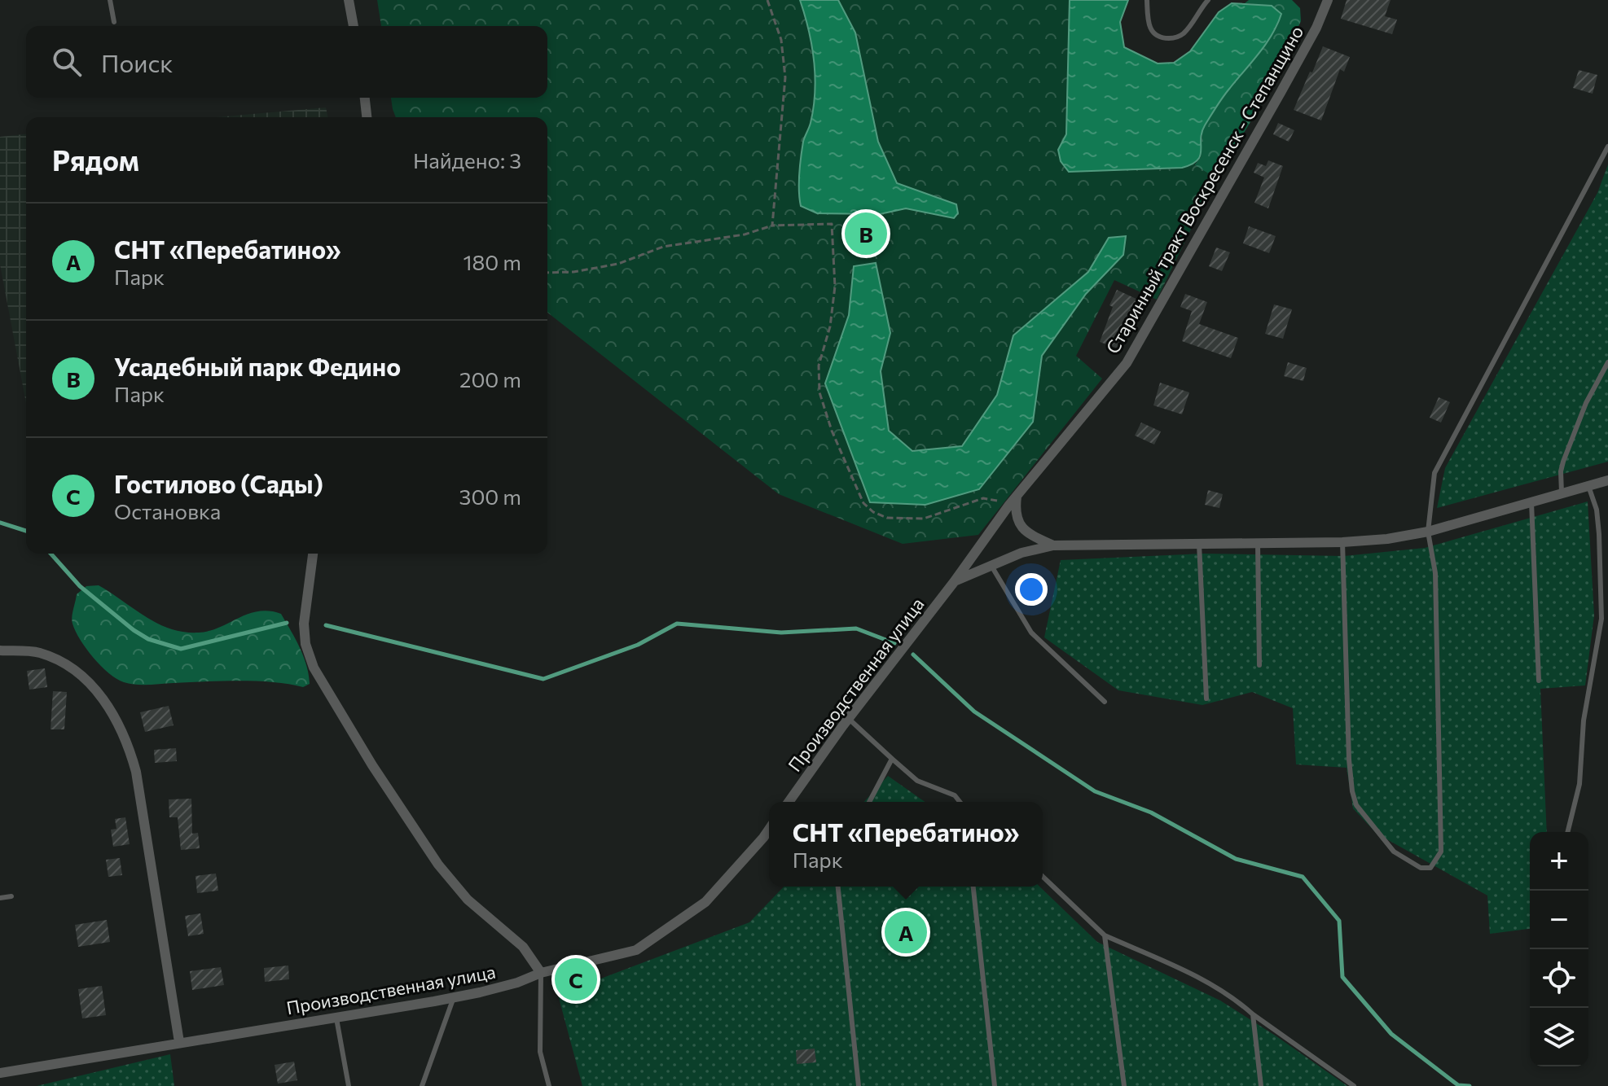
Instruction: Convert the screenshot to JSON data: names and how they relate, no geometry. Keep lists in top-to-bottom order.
{
  "streets": {
    "street": ["Старинный тракт Воскресенск - Степанщино", "Производственная улица"]
  },
  "crossings": [
    ["Старинный тракт Воскресенск - Степанщино", "Производственная улица"]
  ],
  "page": {
    "search": "Поиск",
    "heading": ["Рядом", "Найдено: 3"],
    "list": [
      {
        "mark": "A",
        "name": "СНТ «Перебатино»",
        "note": "Парк",
        "value": "180 m"
      },
      {
        "mark": "B",
        "name": "Усадебный парк Федино",
        "note": "Парк",
        "value": "200 m"
      },
      {
        "mark": "C",
        "name": "Гостилово (Сады)",
        "note": "Остановка",
        "value": "300 m"
      }
    ],
    "pins": ["B", "A", "C"],
    "popup": ["СНТ «Перебатино»", "Парк"],
    "map_buttons": ["+", "−"]
  }
}
